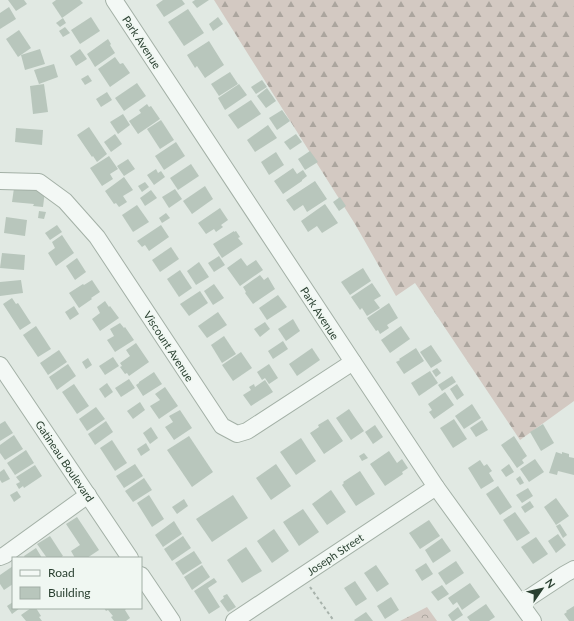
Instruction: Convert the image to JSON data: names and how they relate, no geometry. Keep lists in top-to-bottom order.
{
  "streets": {
    "street": [
      "Park Avenue",
      "Viscount Avenue",
      "Gatineau Boulevard",
      "Joseph Street"
    ]
  },
  "crossings": [
    ["Park Avenue", "Viscount Avenue"],
    ["Park Avenue", "Joseph Street"]
  ],
  "legend": ["Road", "Building"],
  "north": "top right"
}
